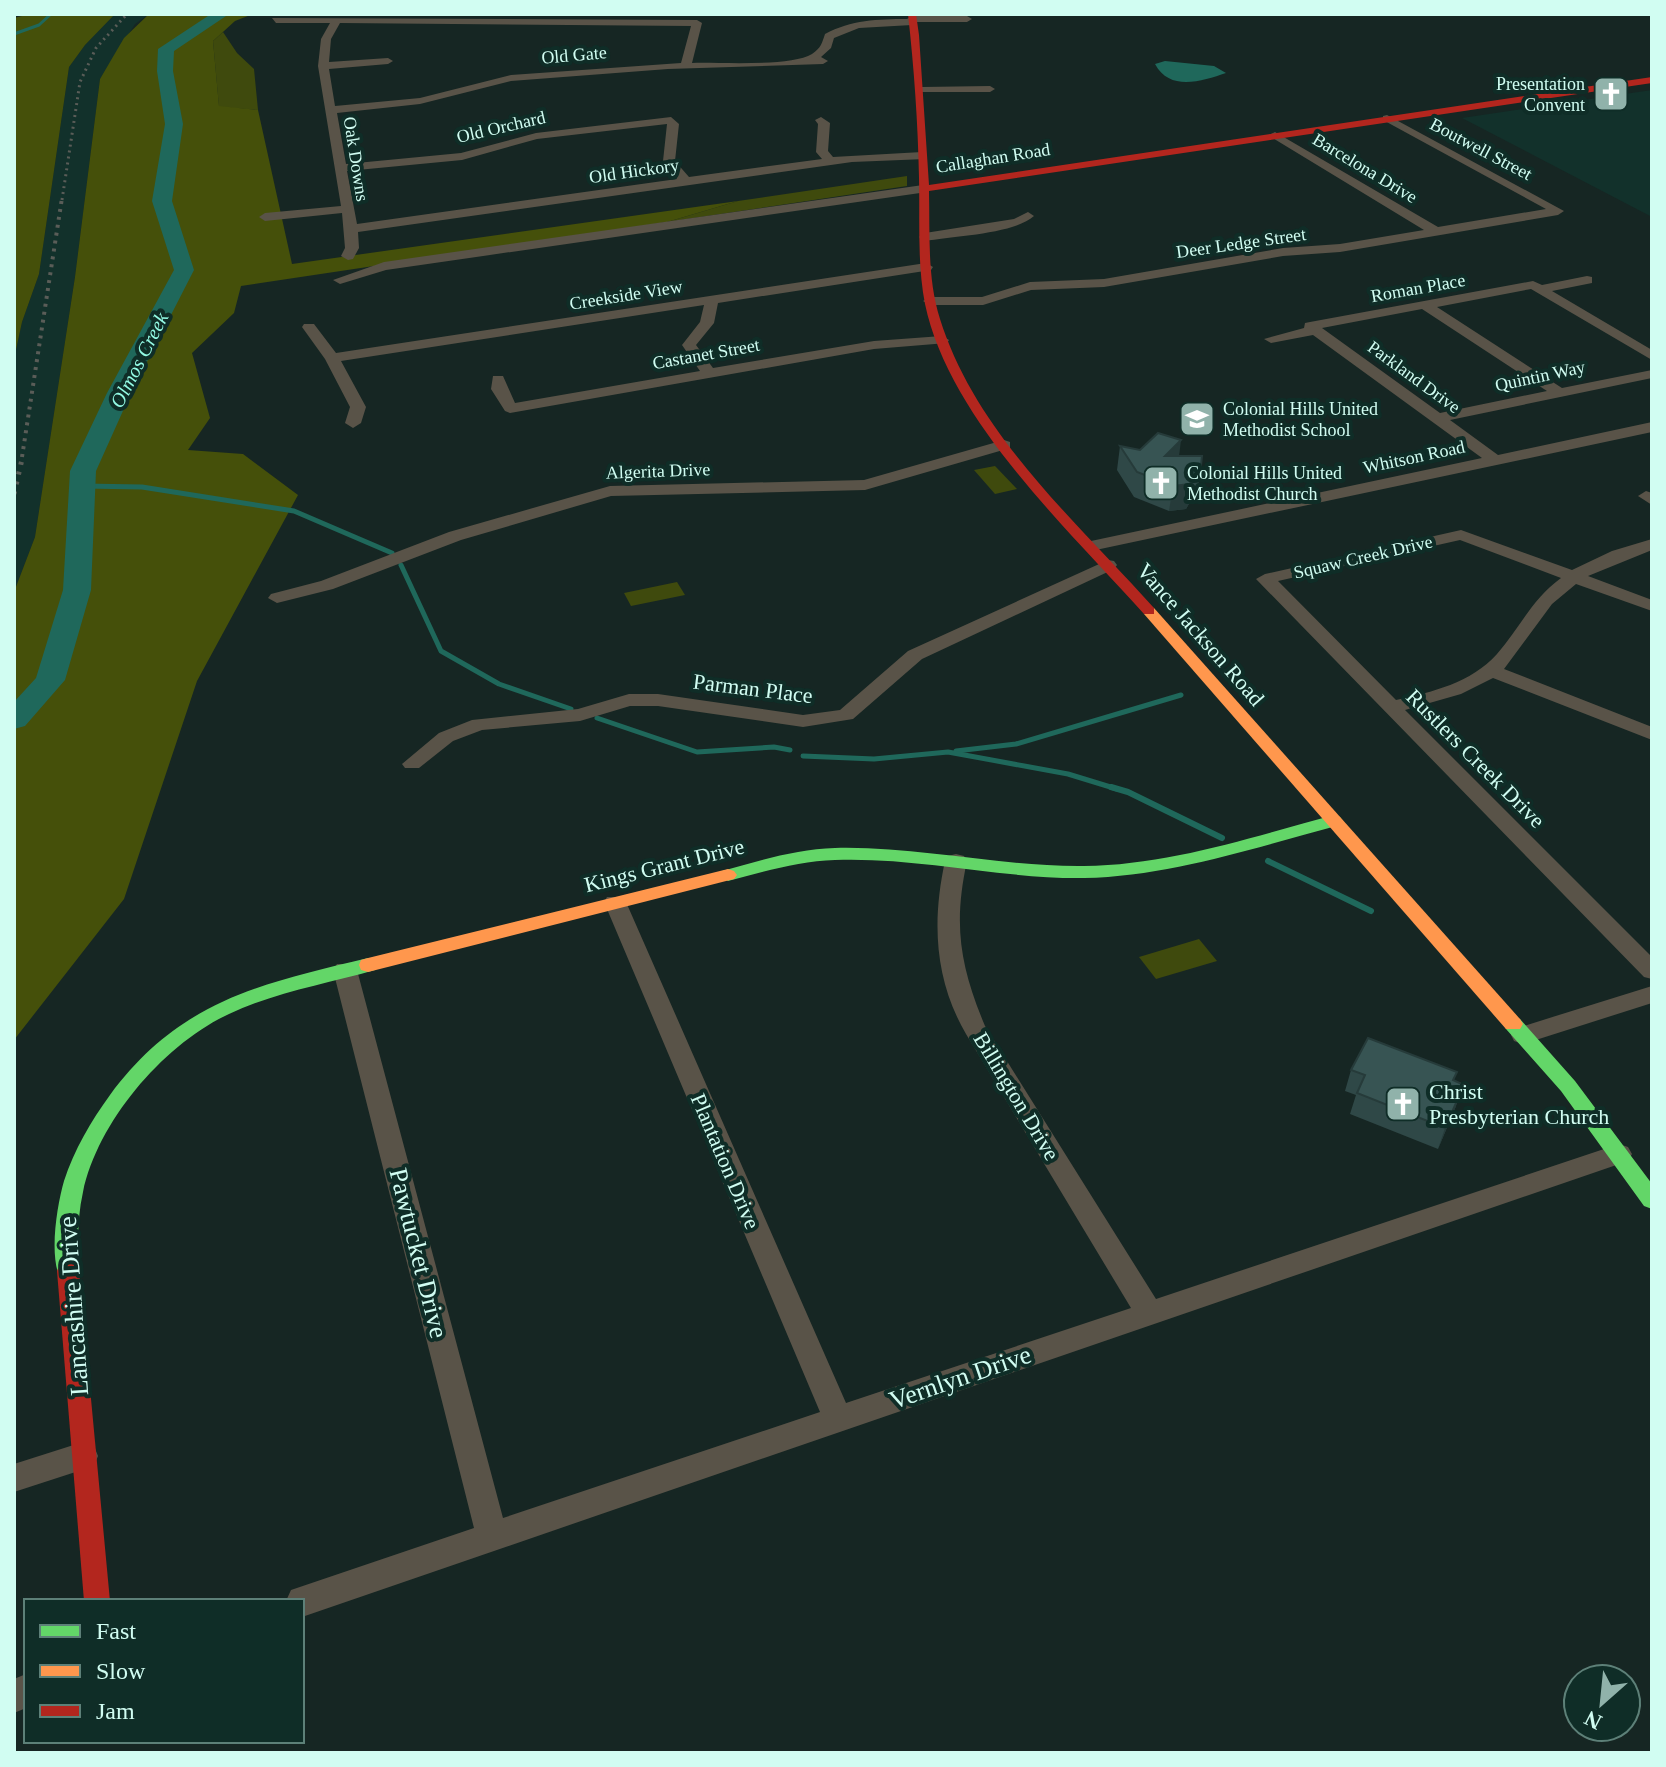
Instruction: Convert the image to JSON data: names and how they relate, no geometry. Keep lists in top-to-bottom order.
{
  "streets": {
    "main road": [
      "Callaghan Road",
      "Vance Jackson Road",
      "Kings Grant Drive",
      "Lancashire Drive"
    ],
    "street": [
      "Old Gate",
      "Old Orchard",
      "Boutwell Street",
      "Oak Downs",
      "Barcelona Drive",
      "Old Hickory",
      "Deer Ledge Street",
      "Roman Place",
      "Creekside View",
      "Castanet Street",
      "Quintin Way",
      "Parkland Drive",
      "Whitson Road",
      "Algerita Drive",
      "Squaw Creek Drive",
      "Parman Place",
      "Rustlers Creek Drive",
      "Billington Drive",
      "Plantation Drive",
      "Pawtucket Drive",
      "Vernlyn Drive"
    ]
  },
  "crossings": [
    ["Old Gate", "Oak Downs"],
    ["Old Gate", "Vance Jackson Road"],
    ["Old Orchard", "Oak Downs"],
    ["Old Orchard", "Old Hickory"],
    ["Boutwell Street", "Callaghan Road"],
    ["Boutwell Street", "Deer Ledge Street"],
    ["Callaghan Road", "Barcelona Drive"],
    ["Callaghan Road", "Vance Jackson Road"],
    ["Oak Downs", "Old Hickory"],
    ["Barcelona Drive", "Deer Ledge Street"],
    ["Old Hickory", "Vance Jackson Road"],
    ["Deer Ledge Street", "Vance Jackson Road"],
    ["Roman Place", "Parkland Drive"],
    ["Creekside View", "Vance Jackson Road"],
    ["Castanet Street", "Vance Jackson Road"],
    ["Quintin Way", "Parkland Drive"],
    ["Parkland Drive", "Whitson Road"],
    ["Whitson Road", "Vance Jackson Road"],
    ["Algerita Drive", "Vance Jackson Road"],
    ["Squaw Creek Drive", "Rustlers Creek Drive"],
    ["Vance Jackson Road", "Parman Place"],
    ["Vance Jackson Road", "Kings Grant Drive"],
    ["Vance Jackson Road", "Vernlyn Drive"],
    ["Kings Grant Drive", "Billington Drive"],
    ["Kings Grant Drive", "Plantation Drive"],
    ["Kings Grant Drive", "Pawtucket Drive"],
    ["Kings Grant Drive", "Lancashire Drive"],
    ["Billington Drive", "Vernlyn Drive"],
    ["Plantation Drive", "Vernlyn Drive"],
    ["Pawtucket Drive", "Vernlyn Drive"]
  ],
  "water": ["Olmos Creek"],
  "places": {
    "church": ["Presentation Convent", "Colonial Hills United Methodist Church", "Christ Presbyterian Church"],
    "school or university": ["Colonial Hills United Methodist School"]
  },
  "legend": ["Fast", "Slow", "Jam"],
  "north": "bottom left"
}
